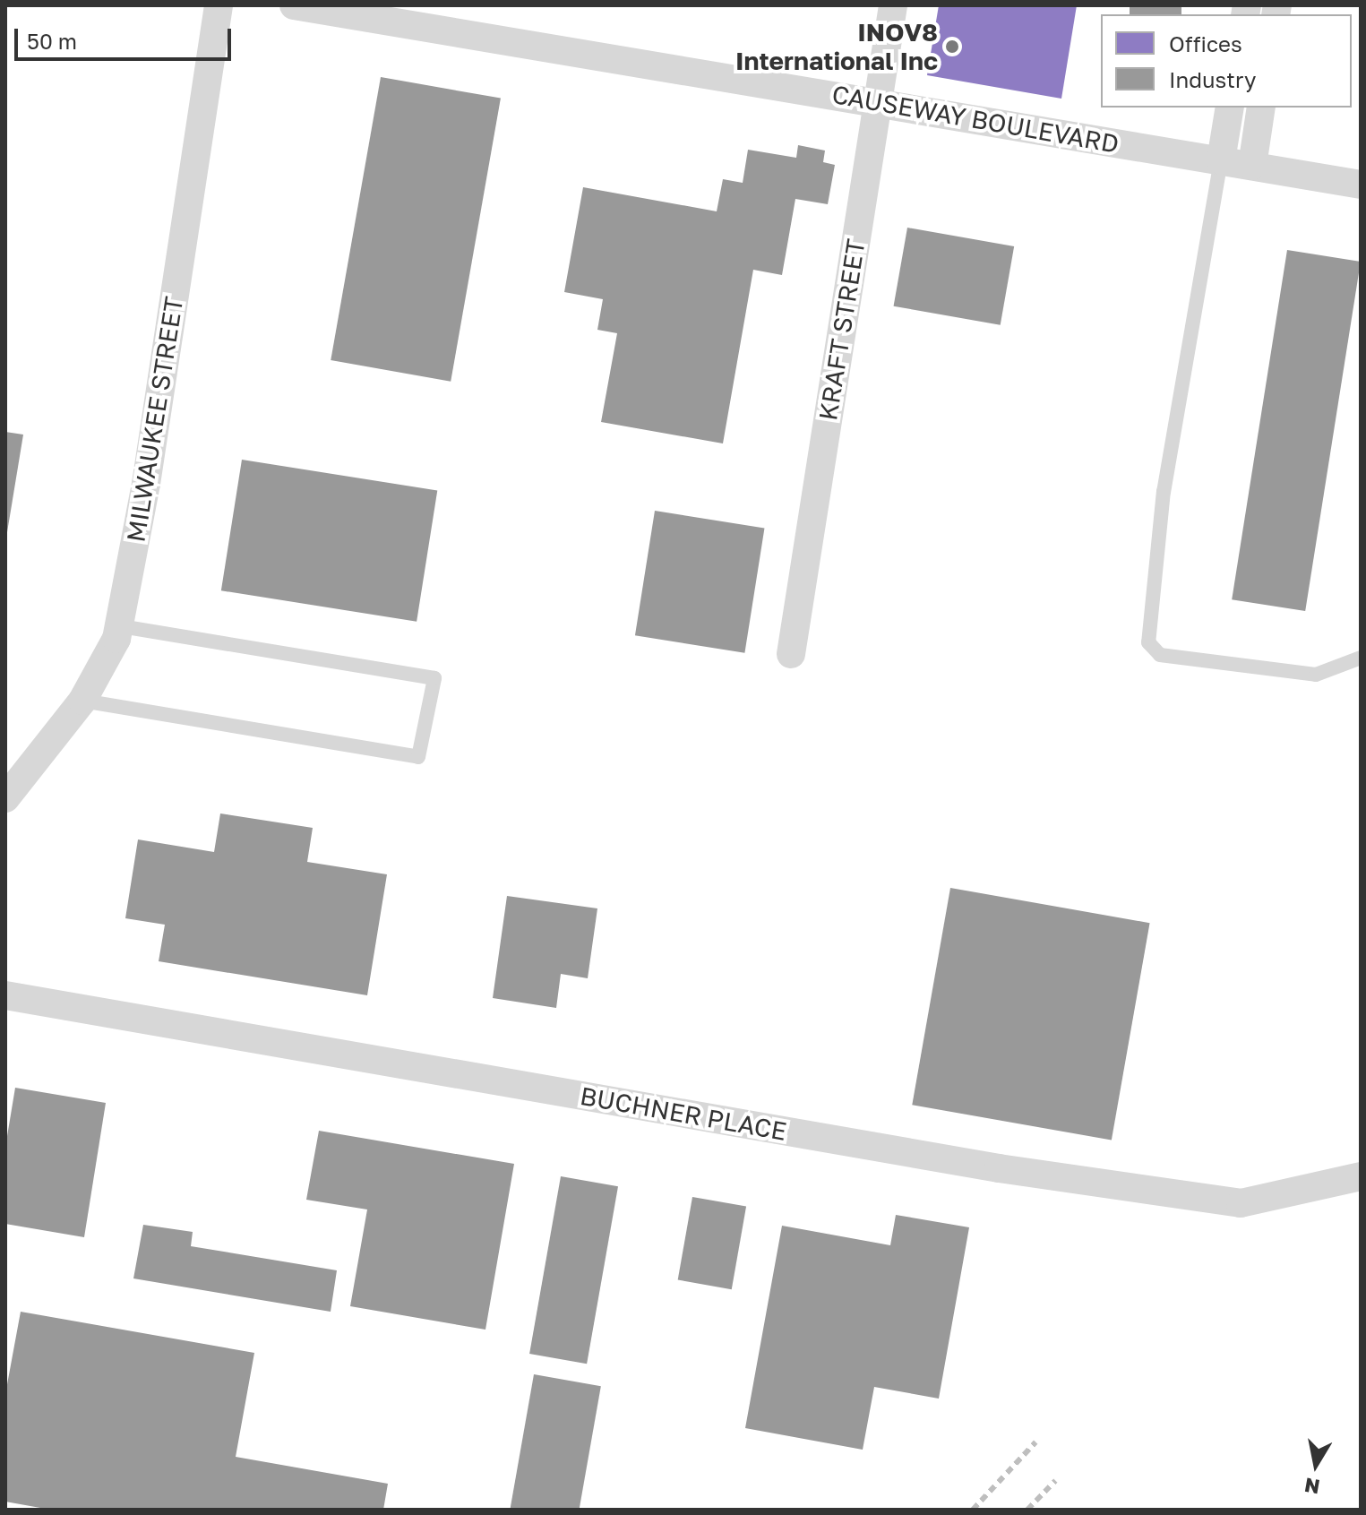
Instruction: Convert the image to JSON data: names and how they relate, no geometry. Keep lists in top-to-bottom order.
{
  "streets": {
    "street": [
      "CAUSEWAY BOULEVARD",
      "KRAFT STREET",
      "MILWAUKEE STREET",
      "BUCHNER PLACE"
    ]
  },
  "crossings": [
    ["CAUSEWAY BOULEVARD", "KRAFT STREET"]
  ],
  "places": ["INOV8 International Inc"],
  "legend": ["Offices", "Industry"],
  "scale_bar": "50 m",
  "north": "bottom"
}
